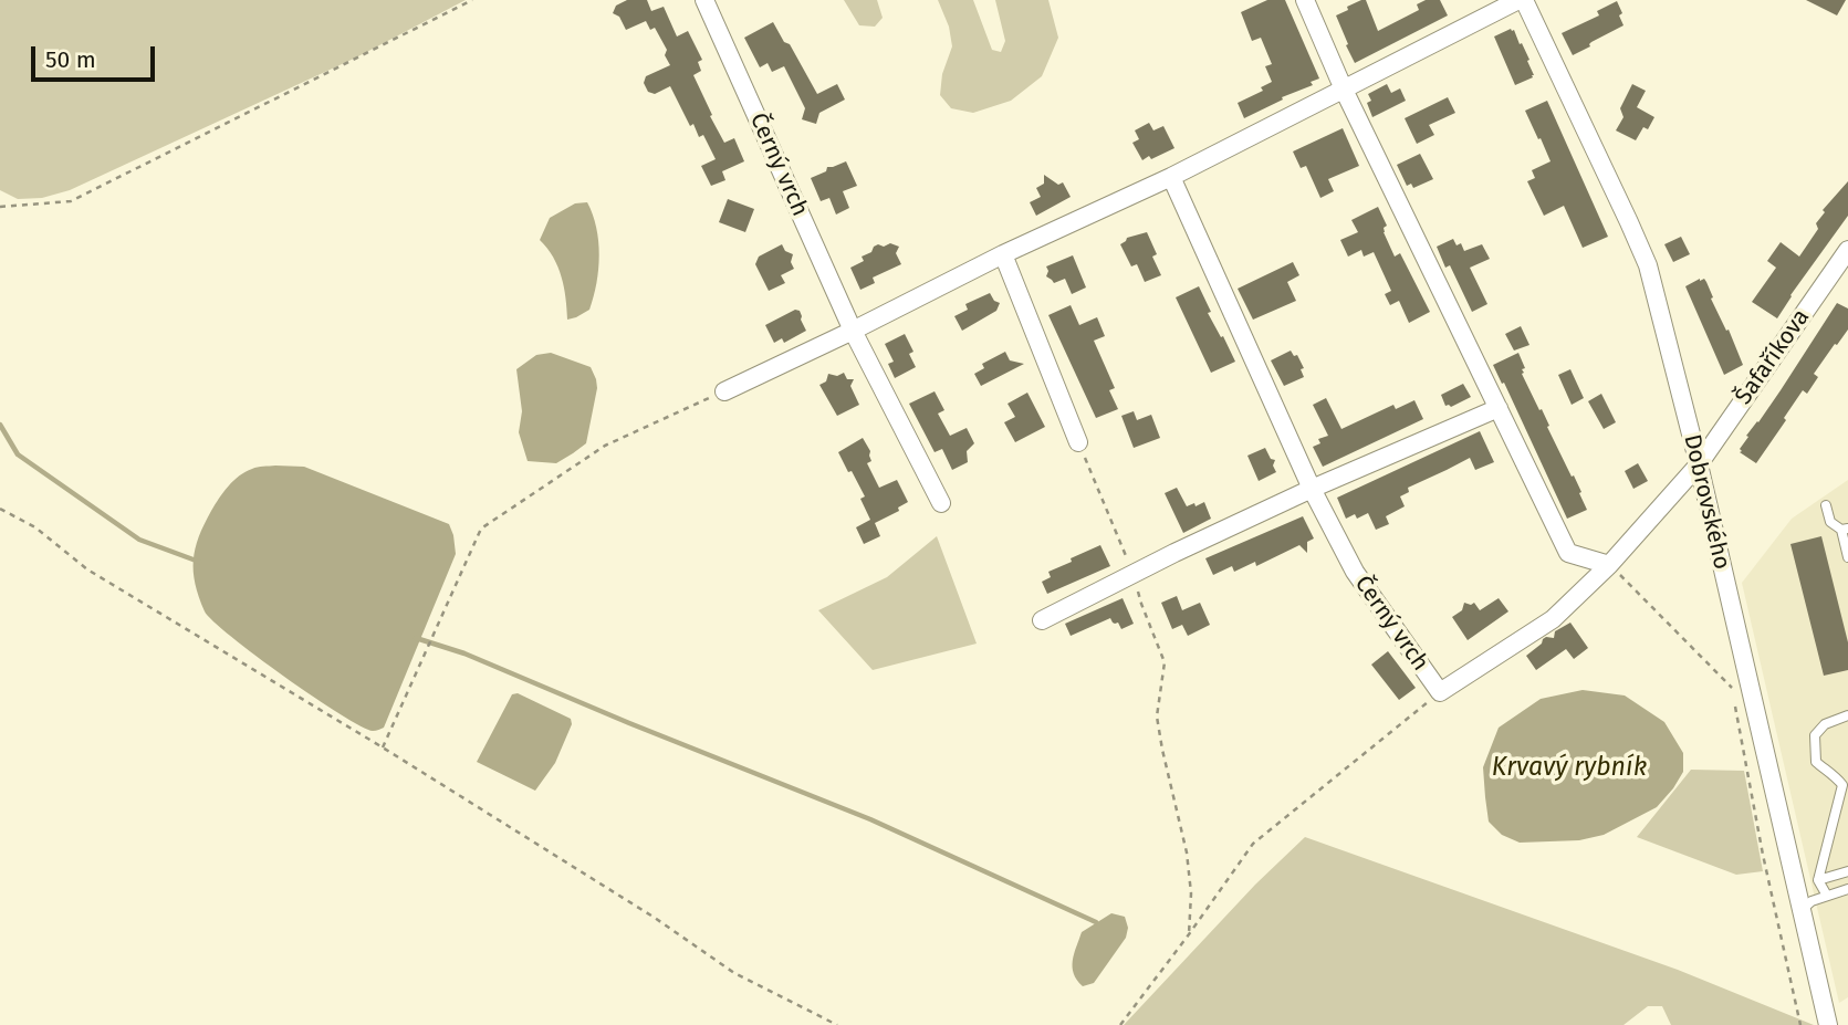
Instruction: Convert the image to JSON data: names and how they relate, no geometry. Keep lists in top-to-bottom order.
{
  "streets": {
    "street": ["Černý vrch", "Šafaříkova", "Dobrovského"]
  },
  "crossings": [
    ["Černý vrch", "Šafaříkova"],
    ["Černý vrch", "Dobrovského"],
    ["Šafaříkova", "Dobrovského"]
  ],
  "water": ["Krvavý rybník"],
  "scale_bar": "50 m"
}
